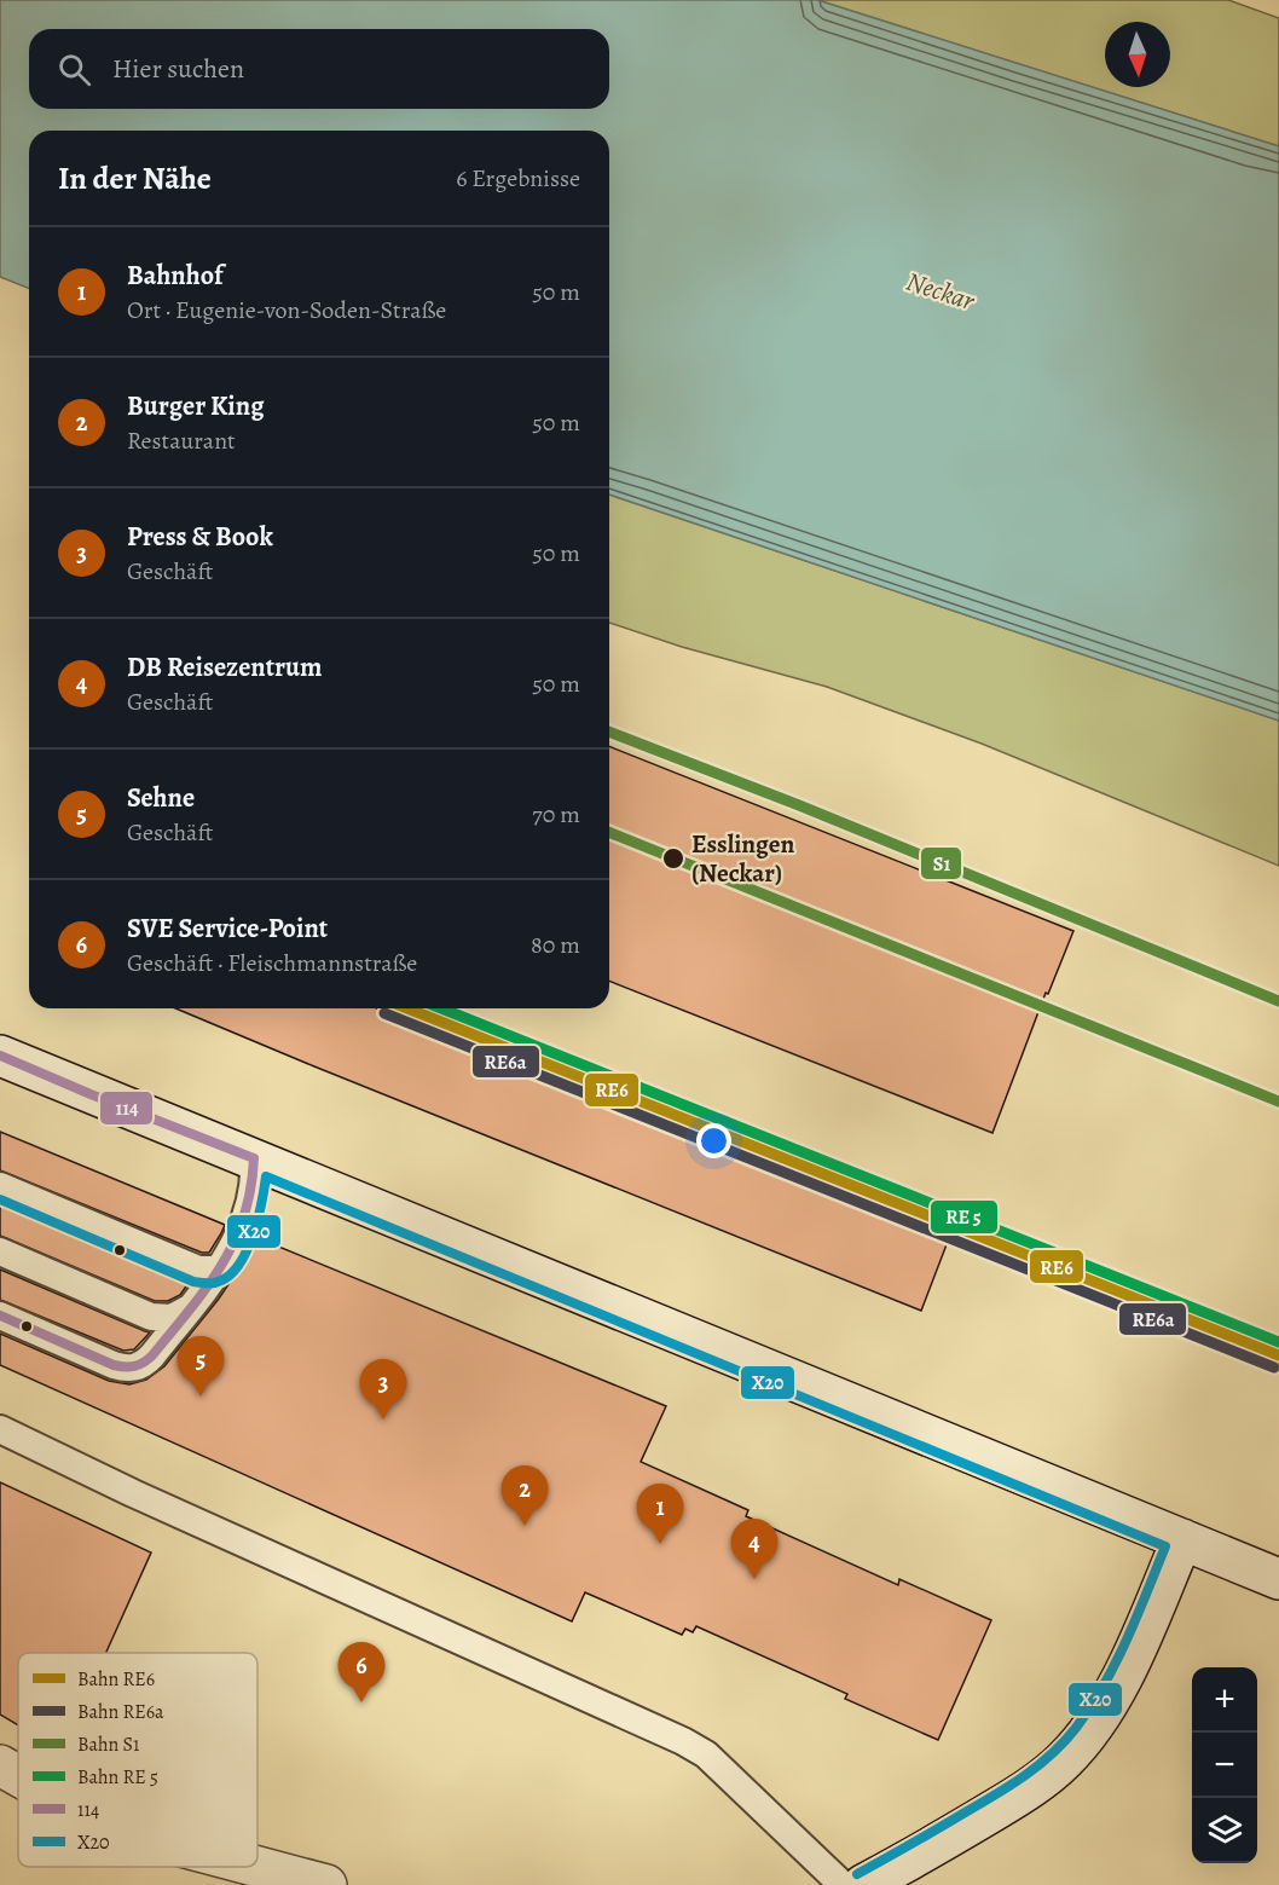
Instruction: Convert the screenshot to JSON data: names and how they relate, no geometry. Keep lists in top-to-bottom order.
{
  "water": ["Neckar"],
  "places": ["Esslingen (Neckar)"],
  "lines": [
    "rail line S1",
    "rail line RE6",
    "rail line RE6a",
    "transit line 114",
    "transit line X20"
  ],
  "legend": [
    "Bahn RE6",
    "Bahn RE6a",
    "Bahn S1",
    "Bahn RE 5",
    "114",
    "X20"
  ],
  "north": "bottom",
  "page": {
    "search": "Hier suchen",
    "heading": ["In der Nähe", "6 Ergebnisse"],
    "list": [
      {
        "mark": "1",
        "name": "Bahnhof",
        "note": "Ort · Eugenie-von-Soden-Straße",
        "value": "50 m"
      },
      {
        "mark": "2",
        "name": "Burger King",
        "note": "Restaurant",
        "value": "50 m"
      },
      {
        "mark": "3",
        "name": "Press & Book",
        "note": "Geschäft",
        "value": "50 m"
      },
      {
        "mark": "4",
        "name": "DB Reisezentrum",
        "note": "Geschäft",
        "value": "50 m"
      },
      {
        "mark": "5",
        "name": "Sehne",
        "note": "Geschäft",
        "value": "70 m"
      },
      {
        "mark": "6",
        "name": "SVE Service-Point",
        "note": "Geschäft · Fleischmannstraße",
        "value": "80 m"
      }
    ],
    "pins": [
      "5",
      "3",
      "2",
      "1",
      "4",
      "6"
    ],
    "map_buttons": ["+", "−"]
  }
}
